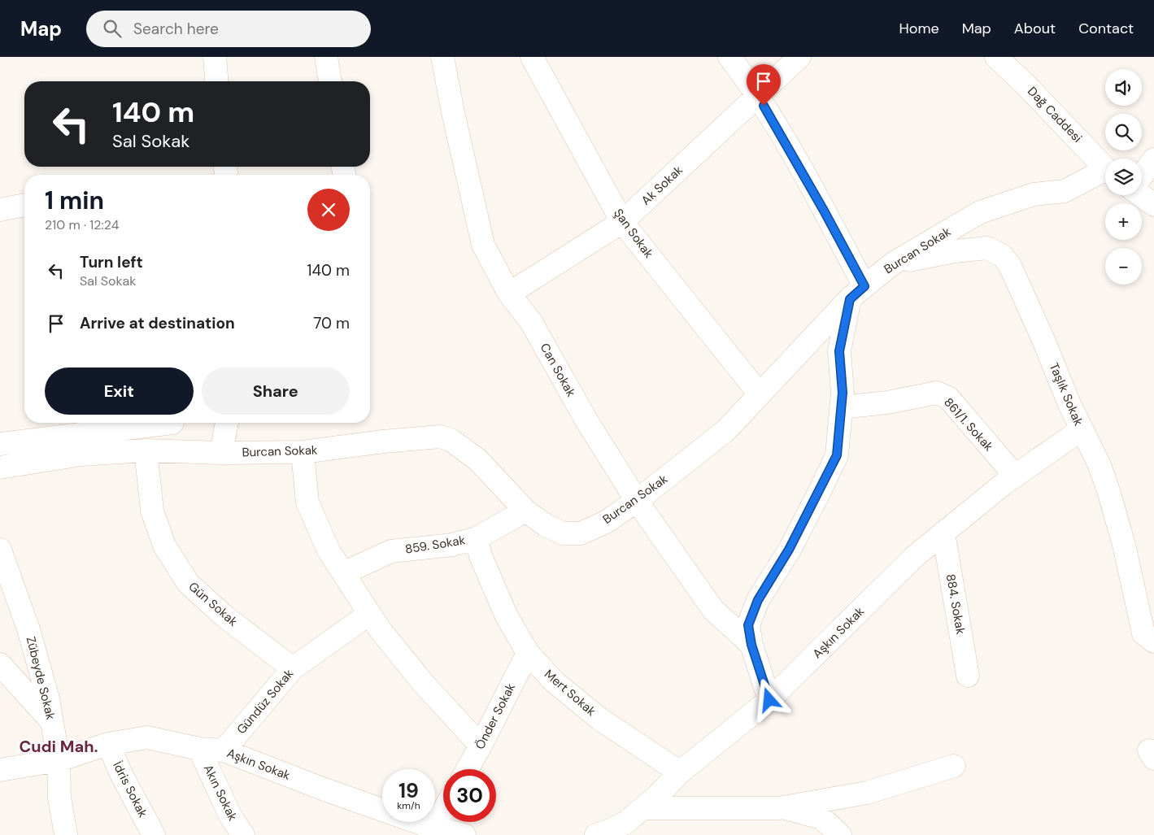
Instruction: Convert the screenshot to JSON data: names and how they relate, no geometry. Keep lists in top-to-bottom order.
{
  "streets": {
    "street": [
      "Dağ Caddesi",
      "Ak Sokak",
      "Şan Sokak",
      "Burcan Sokak",
      "Can Sokak",
      "Taşlık Sokak",
      "861/1. Sokak",
      "859. Sokak",
      "Gün Sokak",
      "884. Sokak",
      "Aşkın Sokak",
      "Zübeyde Sokak",
      "Mert Sokak",
      "Gündüz Sokak",
      "Önder Sokak",
      "İdris Sokak",
      "Akın Sokak"
    ]
  },
  "crossings": [
    ["Ak Sokak", "Şan Sokak"],
    ["Ak Sokak", "Can Sokak"],
    ["Şan Sokak", "Burcan Sokak"],
    ["Burcan Sokak", "Can Sokak"],
    ["Burcan Sokak", "Taşlık Sokak"],
    ["Burcan Sokak", "859. Sokak"],
    ["Burcan Sokak", "Gün Sokak"],
    ["Taşlık Sokak", "Aşkın Sokak"],
    ["861/1. Sokak", "Aşkın Sokak"],
    ["859. Sokak", "Mert Sokak"],
    ["Gün Sokak", "Gündüz Sokak"],
    ["884. Sokak", "Aşkın Sokak"],
    ["Aşkın Sokak", "Zübeyde Sokak"],
    ["Aşkın Sokak", "Mert Sokak"],
    ["Aşkın Sokak", "Gündüz Sokak"],
    ["Aşkın Sokak", "İdris Sokak"],
    ["Aşkın Sokak", "Akın Sokak"],
    ["Mert Sokak", "Önder Sokak"]
  ],
  "districts": ["Cudi Mah."],
  "page": {
    "header": "Map",
    "search": "Search here",
    "nav": [
      "Home",
      "Map",
      "About",
      "Contact"
    ],
    "map_buttons": ["+", "−"],
    "turn": ["140 m", "Sal Sokak"],
    "heading": ["1 min", "210 m · 12:24"],
    "list": [
      {
        "name": "Turn left",
        "note": "Sal Sokak",
        "value": "140 m"
      },
      {
        "name": "Arrive at destination",
        "value": "70 m"
      }
    ],
    "buttons": ["Exit", "Share"],
    "speed": "19 km/h",
    "limit": "30"
  }
}
